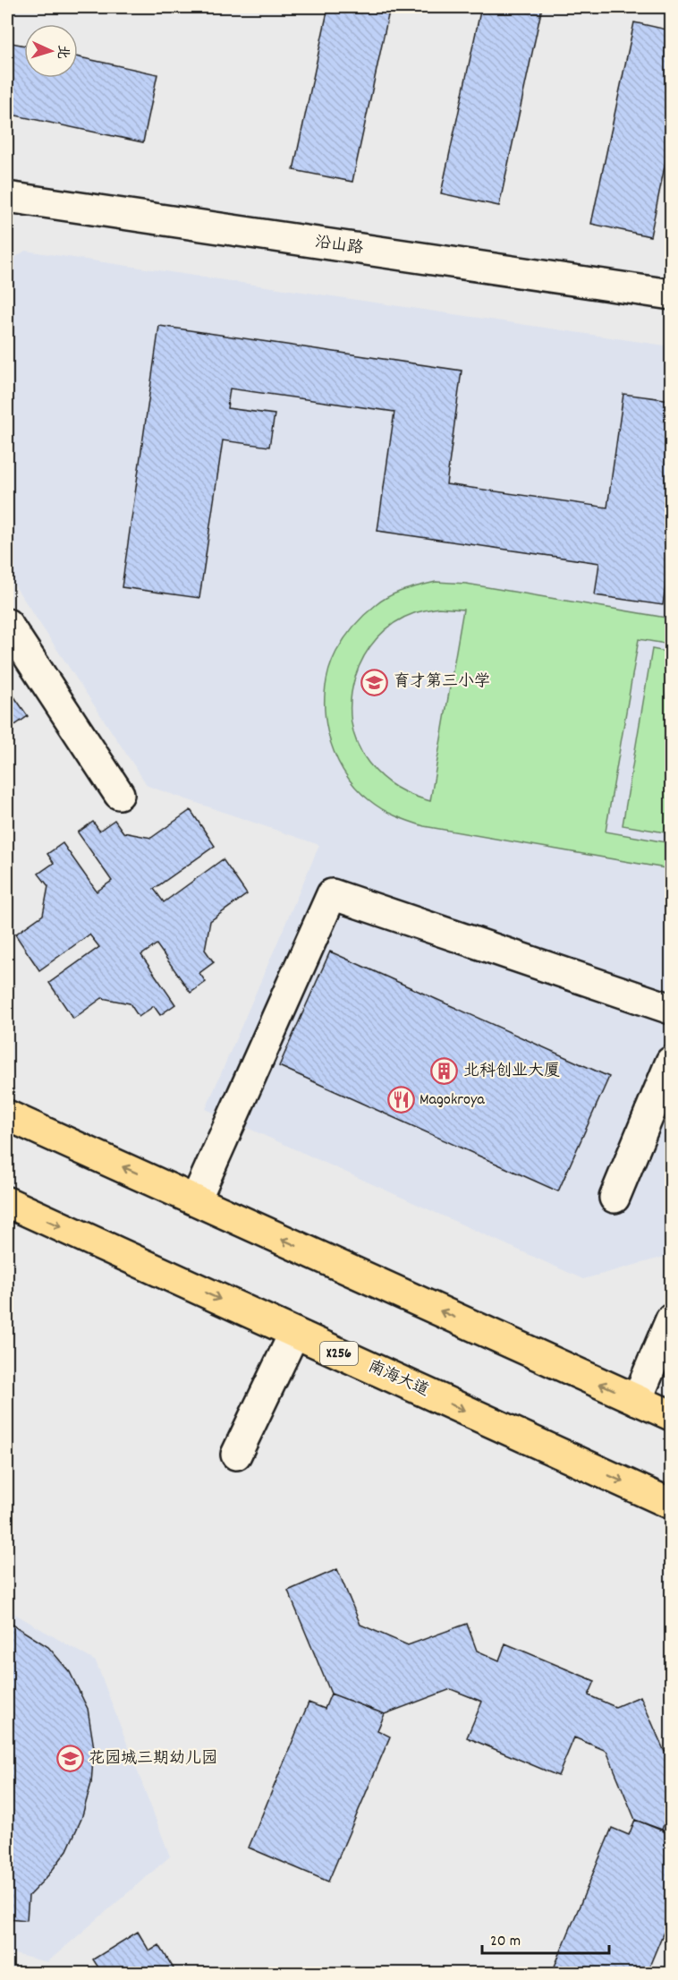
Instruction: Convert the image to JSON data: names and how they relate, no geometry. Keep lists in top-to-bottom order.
{
  "streets": {
    "main road": ["X256", "南海大道"],
    "street": ["沿山路"]
  },
  "places": {
    "school or university": ["育才第三小学", "花园城三期幼儿园"],
    "building": ["北科创业大厦"],
    "restaurant": ["Magokroya"]
  },
  "scale_bar": "20 m",
  "north": "right"
}
